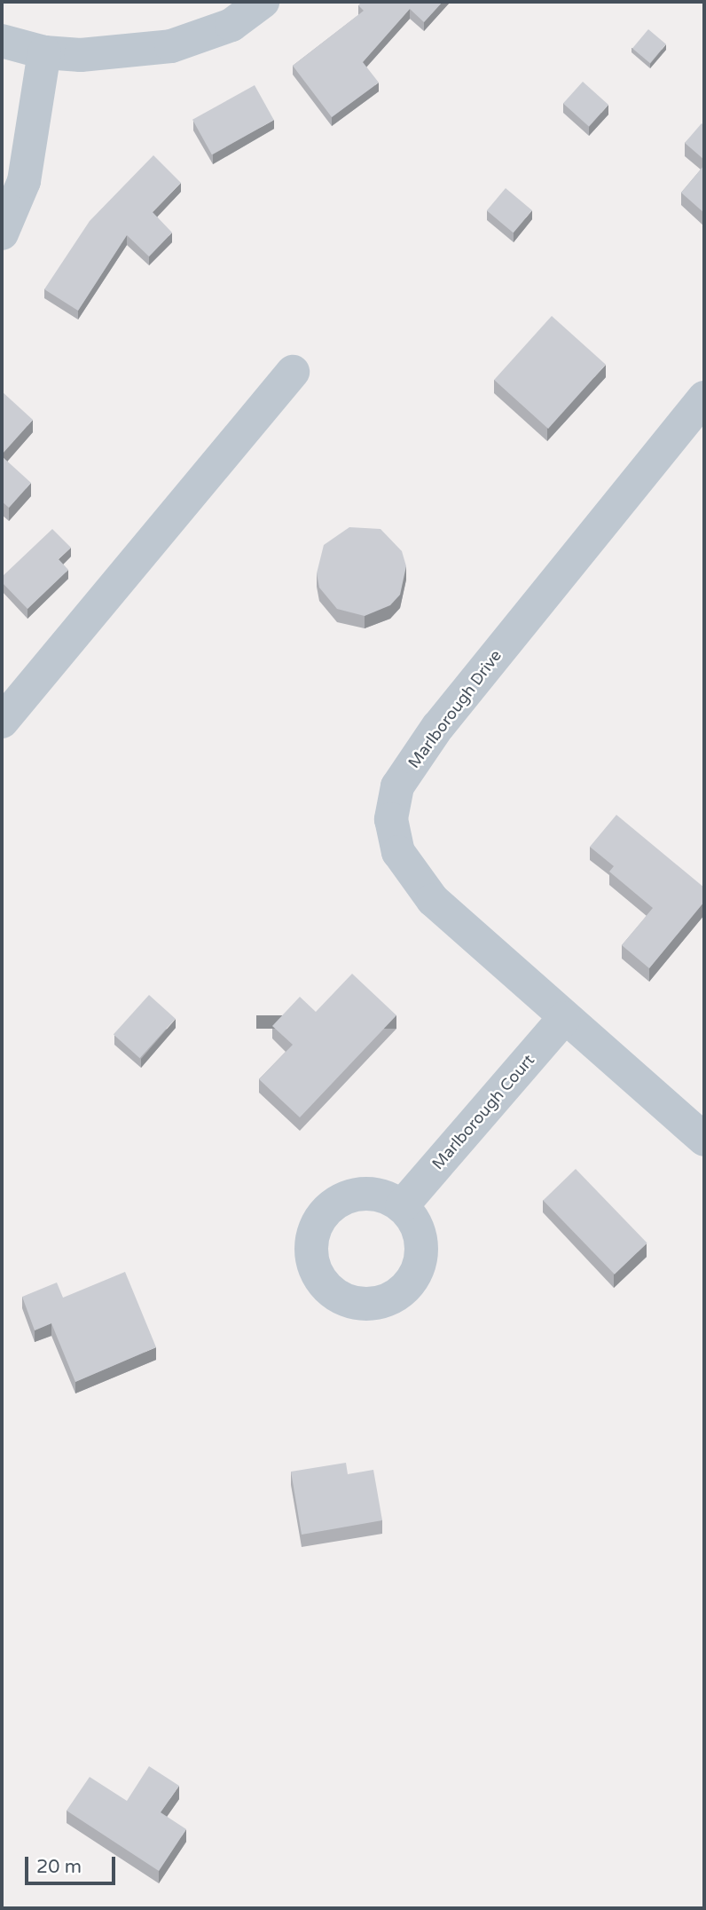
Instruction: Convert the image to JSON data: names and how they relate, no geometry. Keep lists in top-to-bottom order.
{
  "streets": {
    "street": ["Marlborough Drive", "Marlborough Court"]
  },
  "crossings": [
    ["Marlborough Drive", "Marlborough Court"]
  ],
  "scale_bar": "20 m"
}
